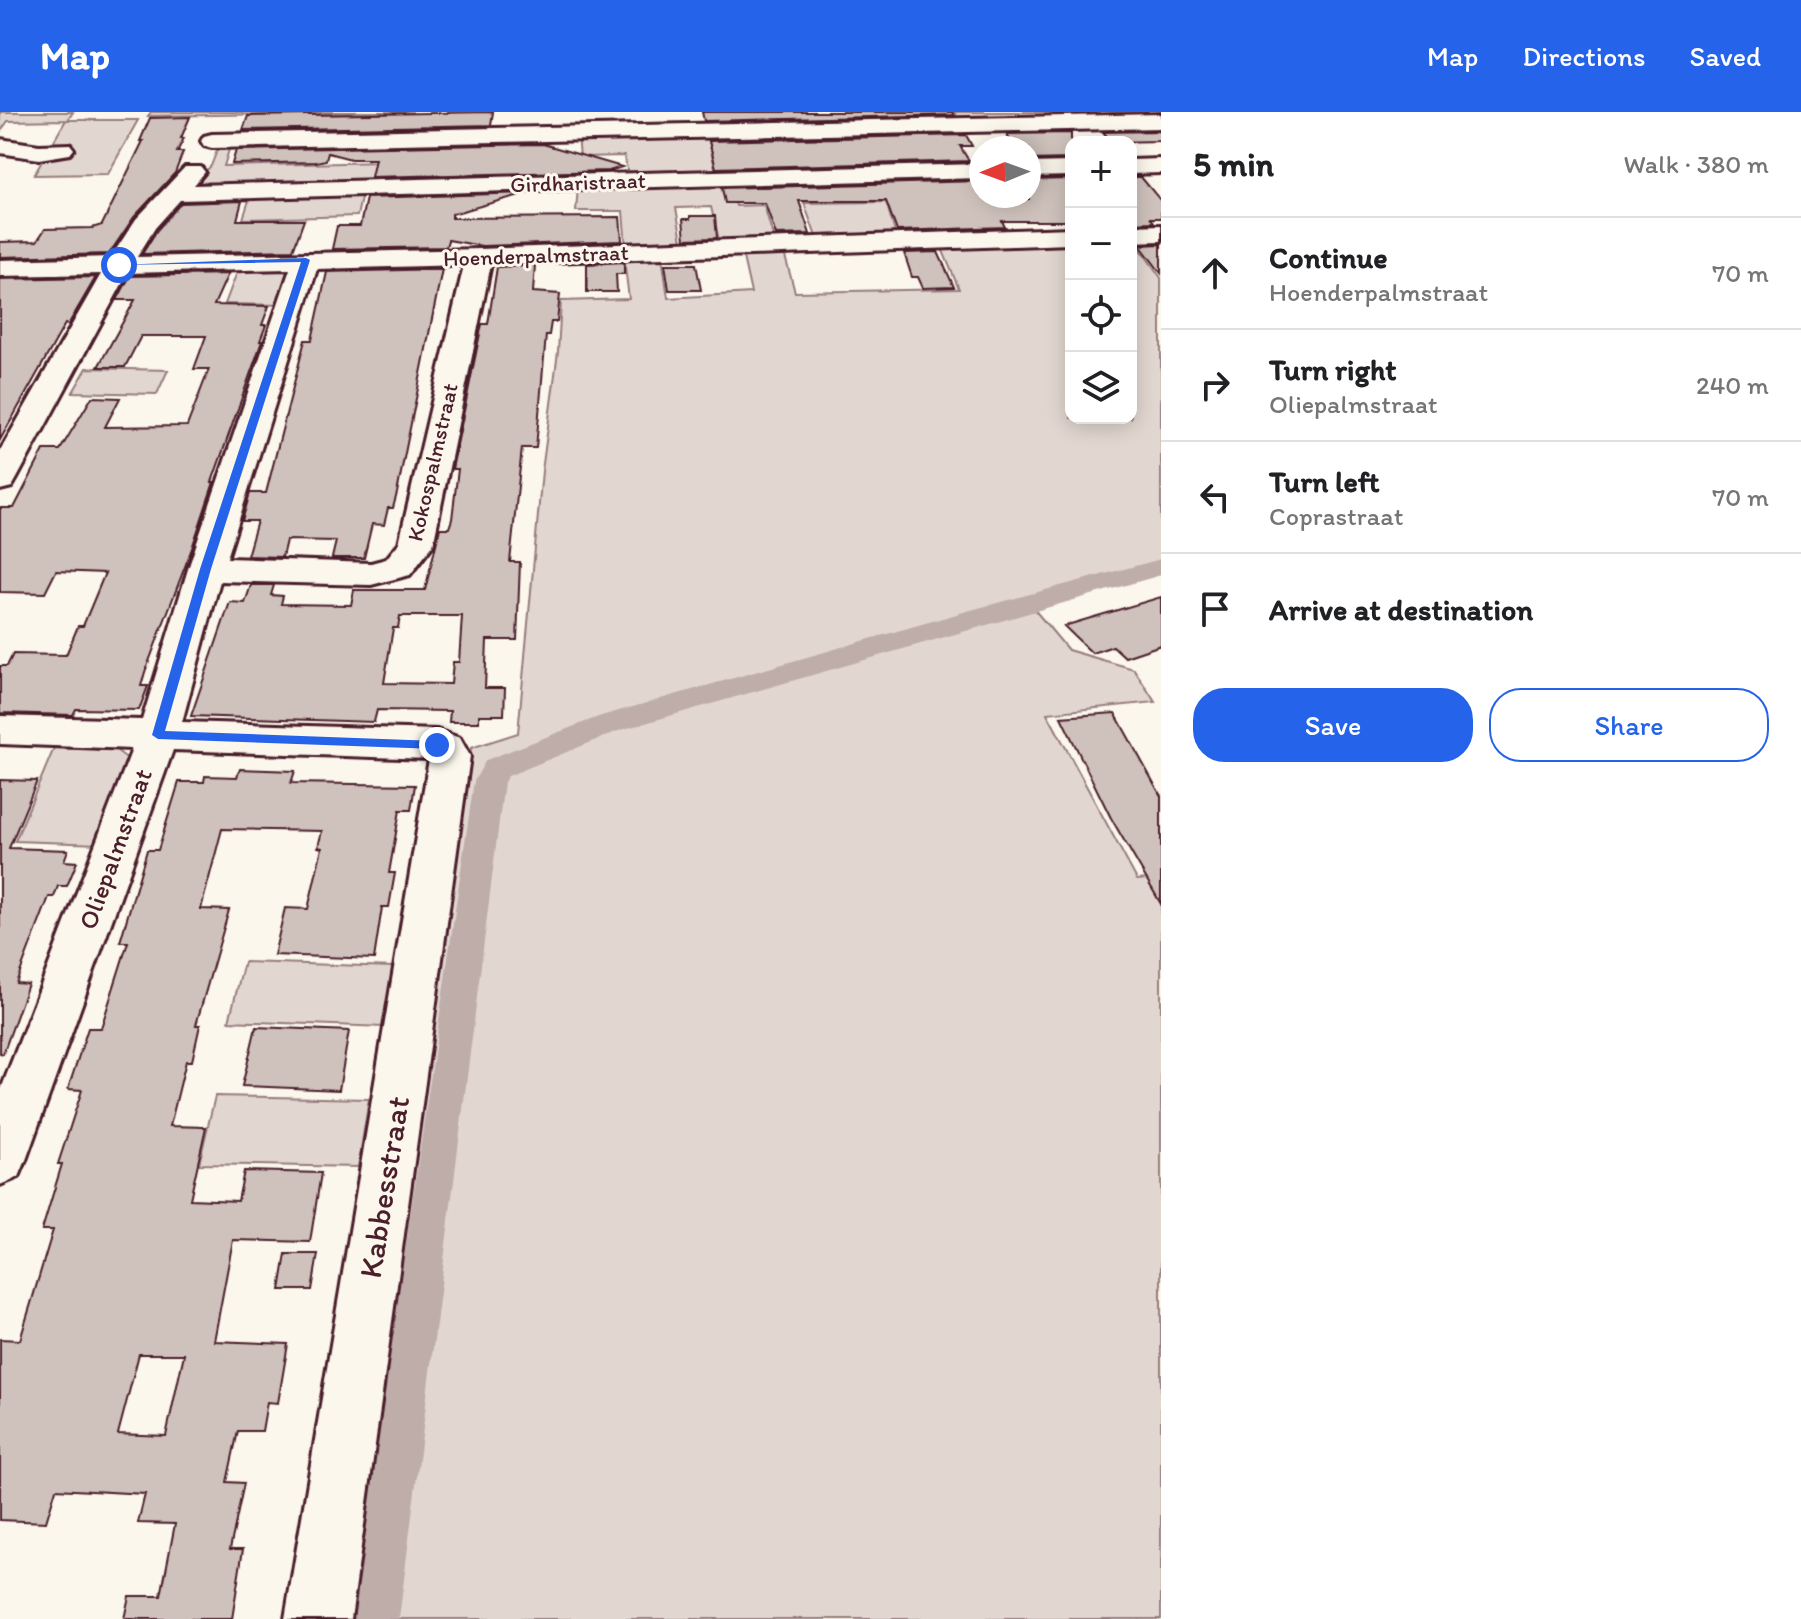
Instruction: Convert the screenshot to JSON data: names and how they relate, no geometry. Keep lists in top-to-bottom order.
{
  "streets": {
    "street": [
      "Girdharistraat",
      "Hoenderpalmstraat",
      "Kokospalmstraat",
      "Oliepalmstraat",
      "Kabbesstraat"
    ]
  },
  "crossings": [
    ["Hoenderpalmstraat", "Kokospalmstraat"],
    ["Hoenderpalmstraat", "Oliepalmstraat"],
    ["Kokospalmstraat", "Oliepalmstraat"],
    ["Oliepalmstraat", "Kabbesstraat"]
  ],
  "north": "left",
  "page": {
    "header": "Map",
    "nav": ["Map", "Directions", "Saved"],
    "heading": ["5 min", "Walk · 380 m"],
    "map_buttons": ["+", "−"],
    "list": [
      ["Continue", "Hoenderpalmstraat", "70 m"],
      ["Turn right", "Oliepalmstraat", "240 m"],
      ["Turn left", "Coprastraat", "70 m"],
      "Arrive at destination"
    ],
    "buttons": ["Save", "Share"]
  }
}
